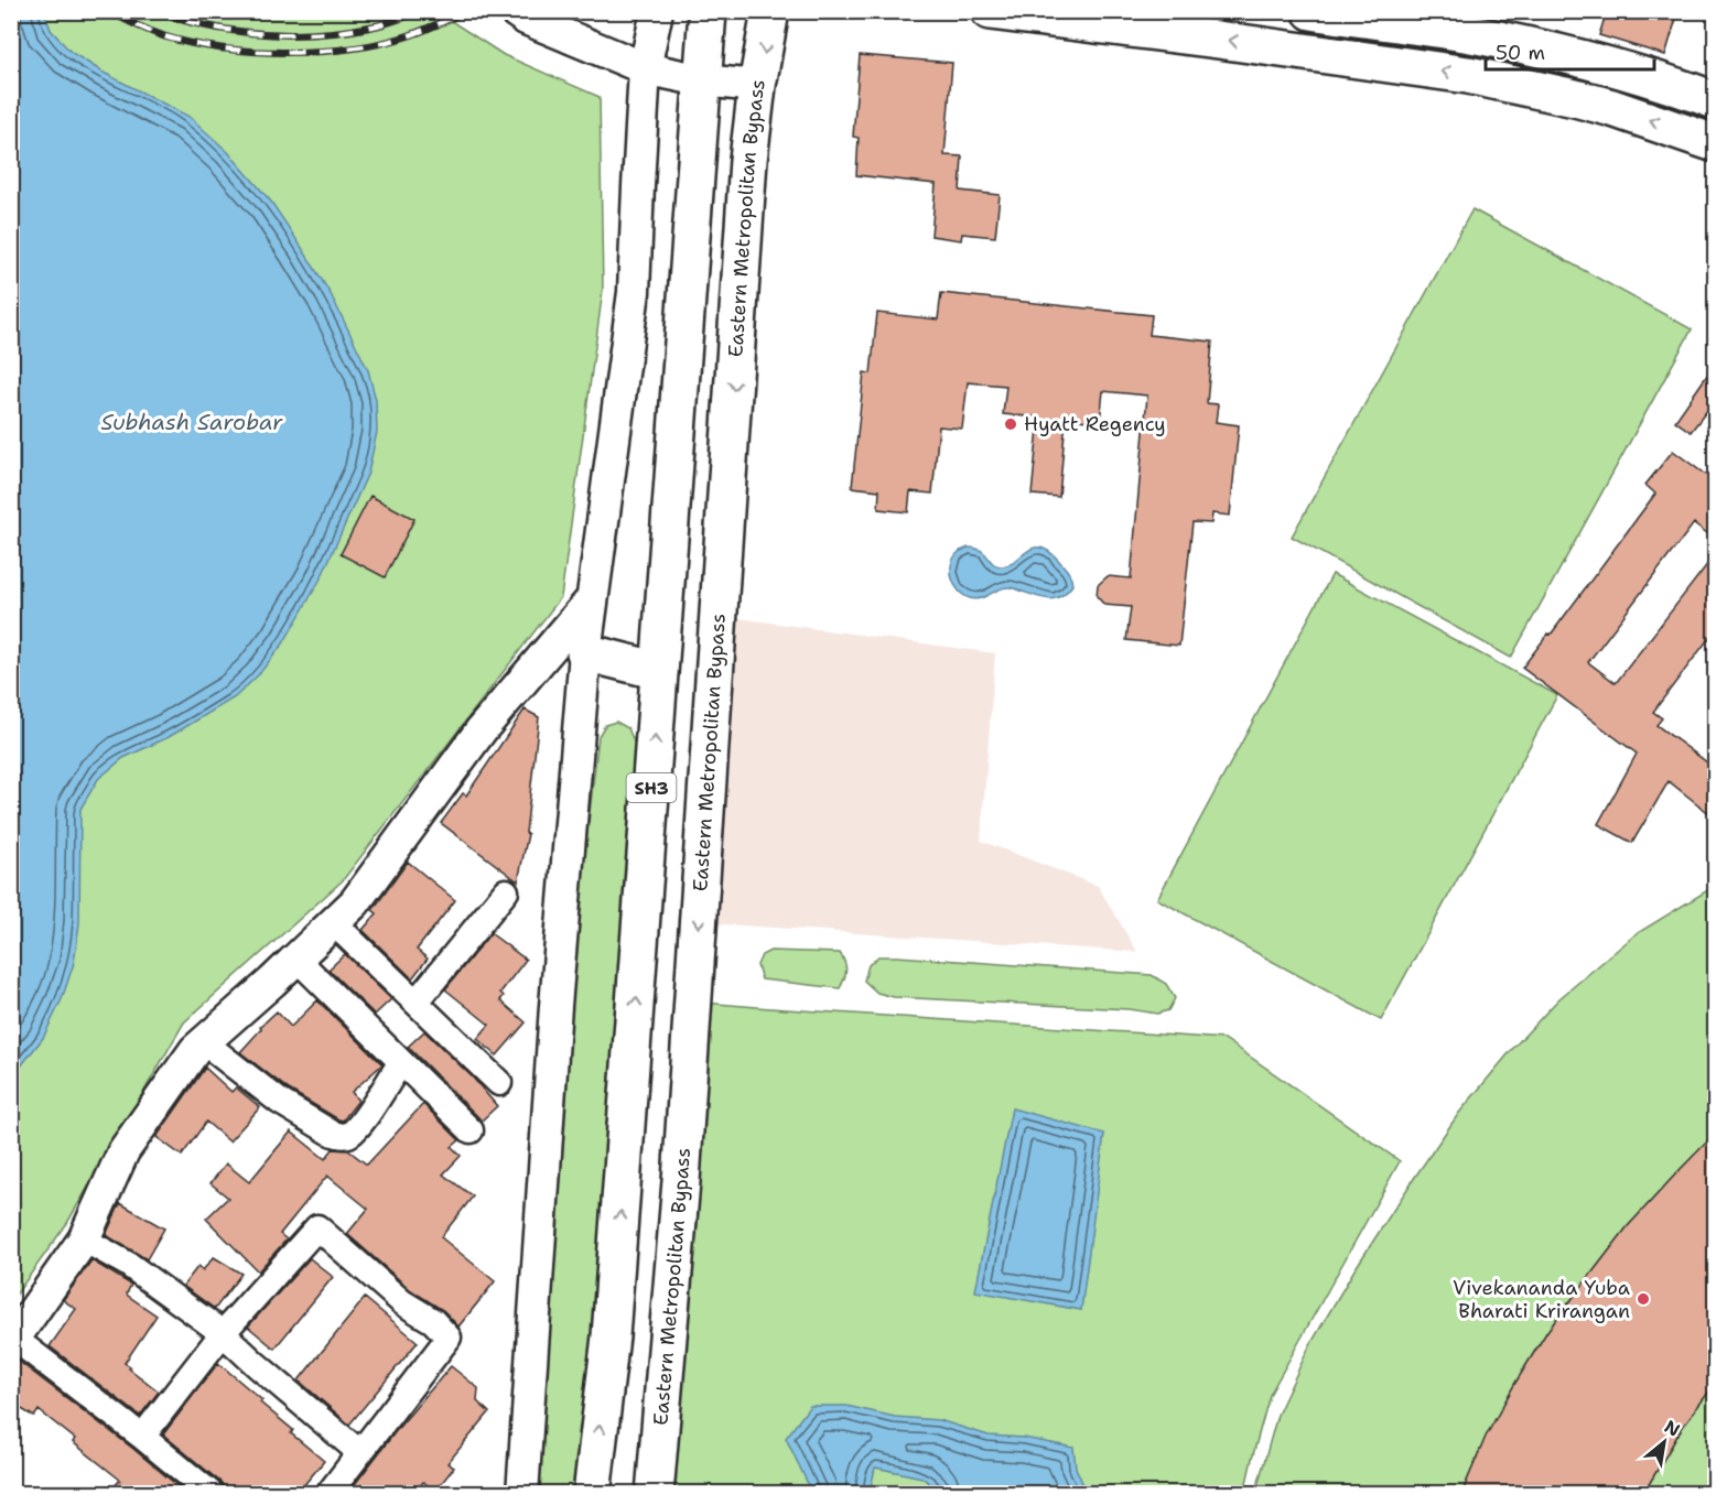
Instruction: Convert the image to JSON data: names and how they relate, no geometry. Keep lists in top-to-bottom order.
{
  "streets": {
    "main road": ["Eastern Metropolitan Bypass", "SH3"]
  },
  "water": ["Subhash Sarobar"],
  "places": ["Hyatt Regency", "Vivekananda Yuba Bharati Krirangan"],
  "scale_bar": "50 m",
  "north": "top right"
}
